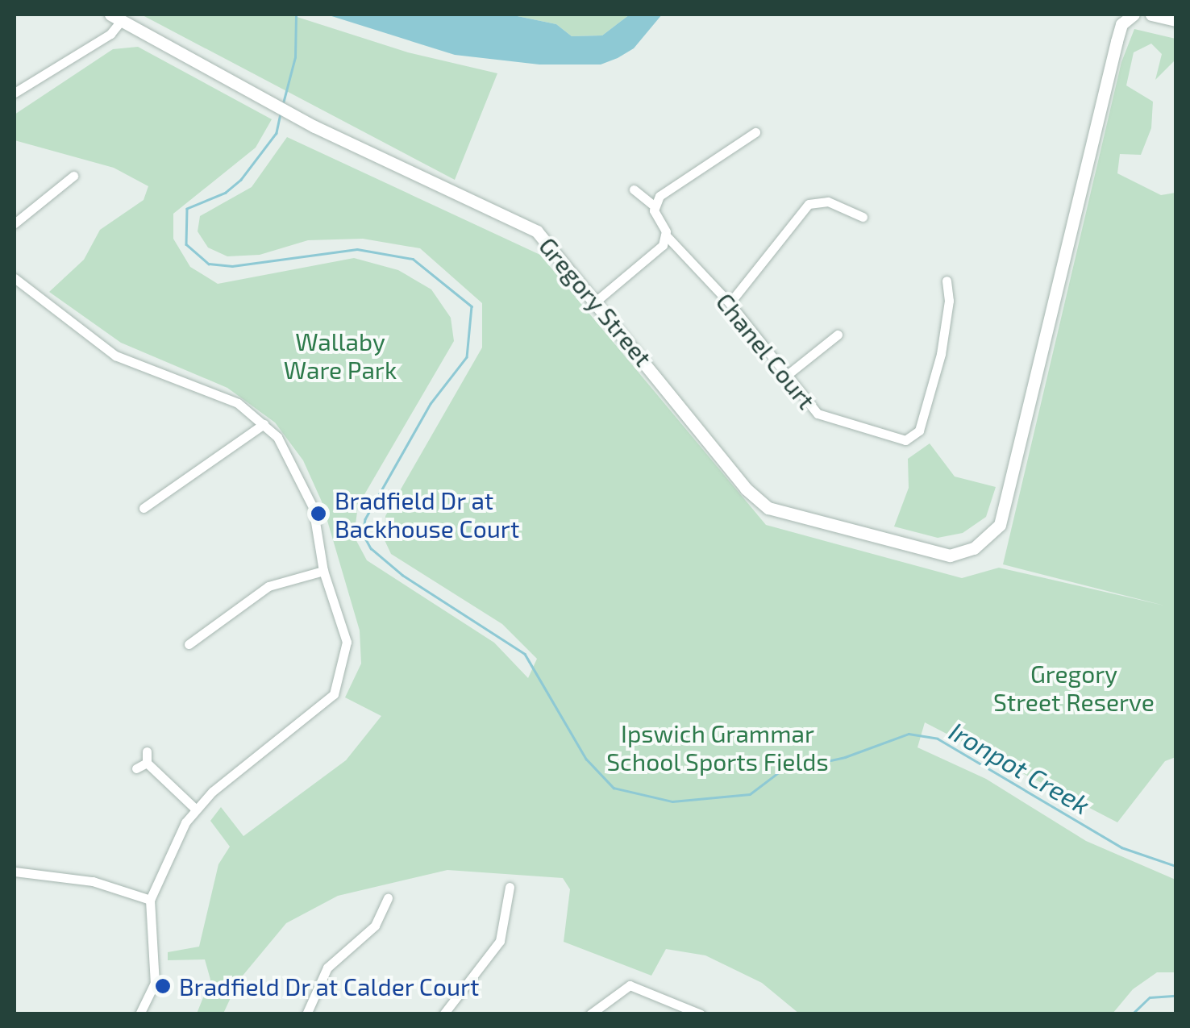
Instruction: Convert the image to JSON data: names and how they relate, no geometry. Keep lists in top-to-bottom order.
{
  "streets": {
    "main road": ["Gregory Street"],
    "street": ["Chanel Court"]
  },
  "water": ["Ironpot Creek"],
  "parks": ["Wallaby Ware Park", "Gregory Street Reserve", "Ipswich Grammar School Sports Fields"],
  "places": ["Bradfield Dr at Backhouse Court", "Bradfield Dr at Calder Court"]
}
